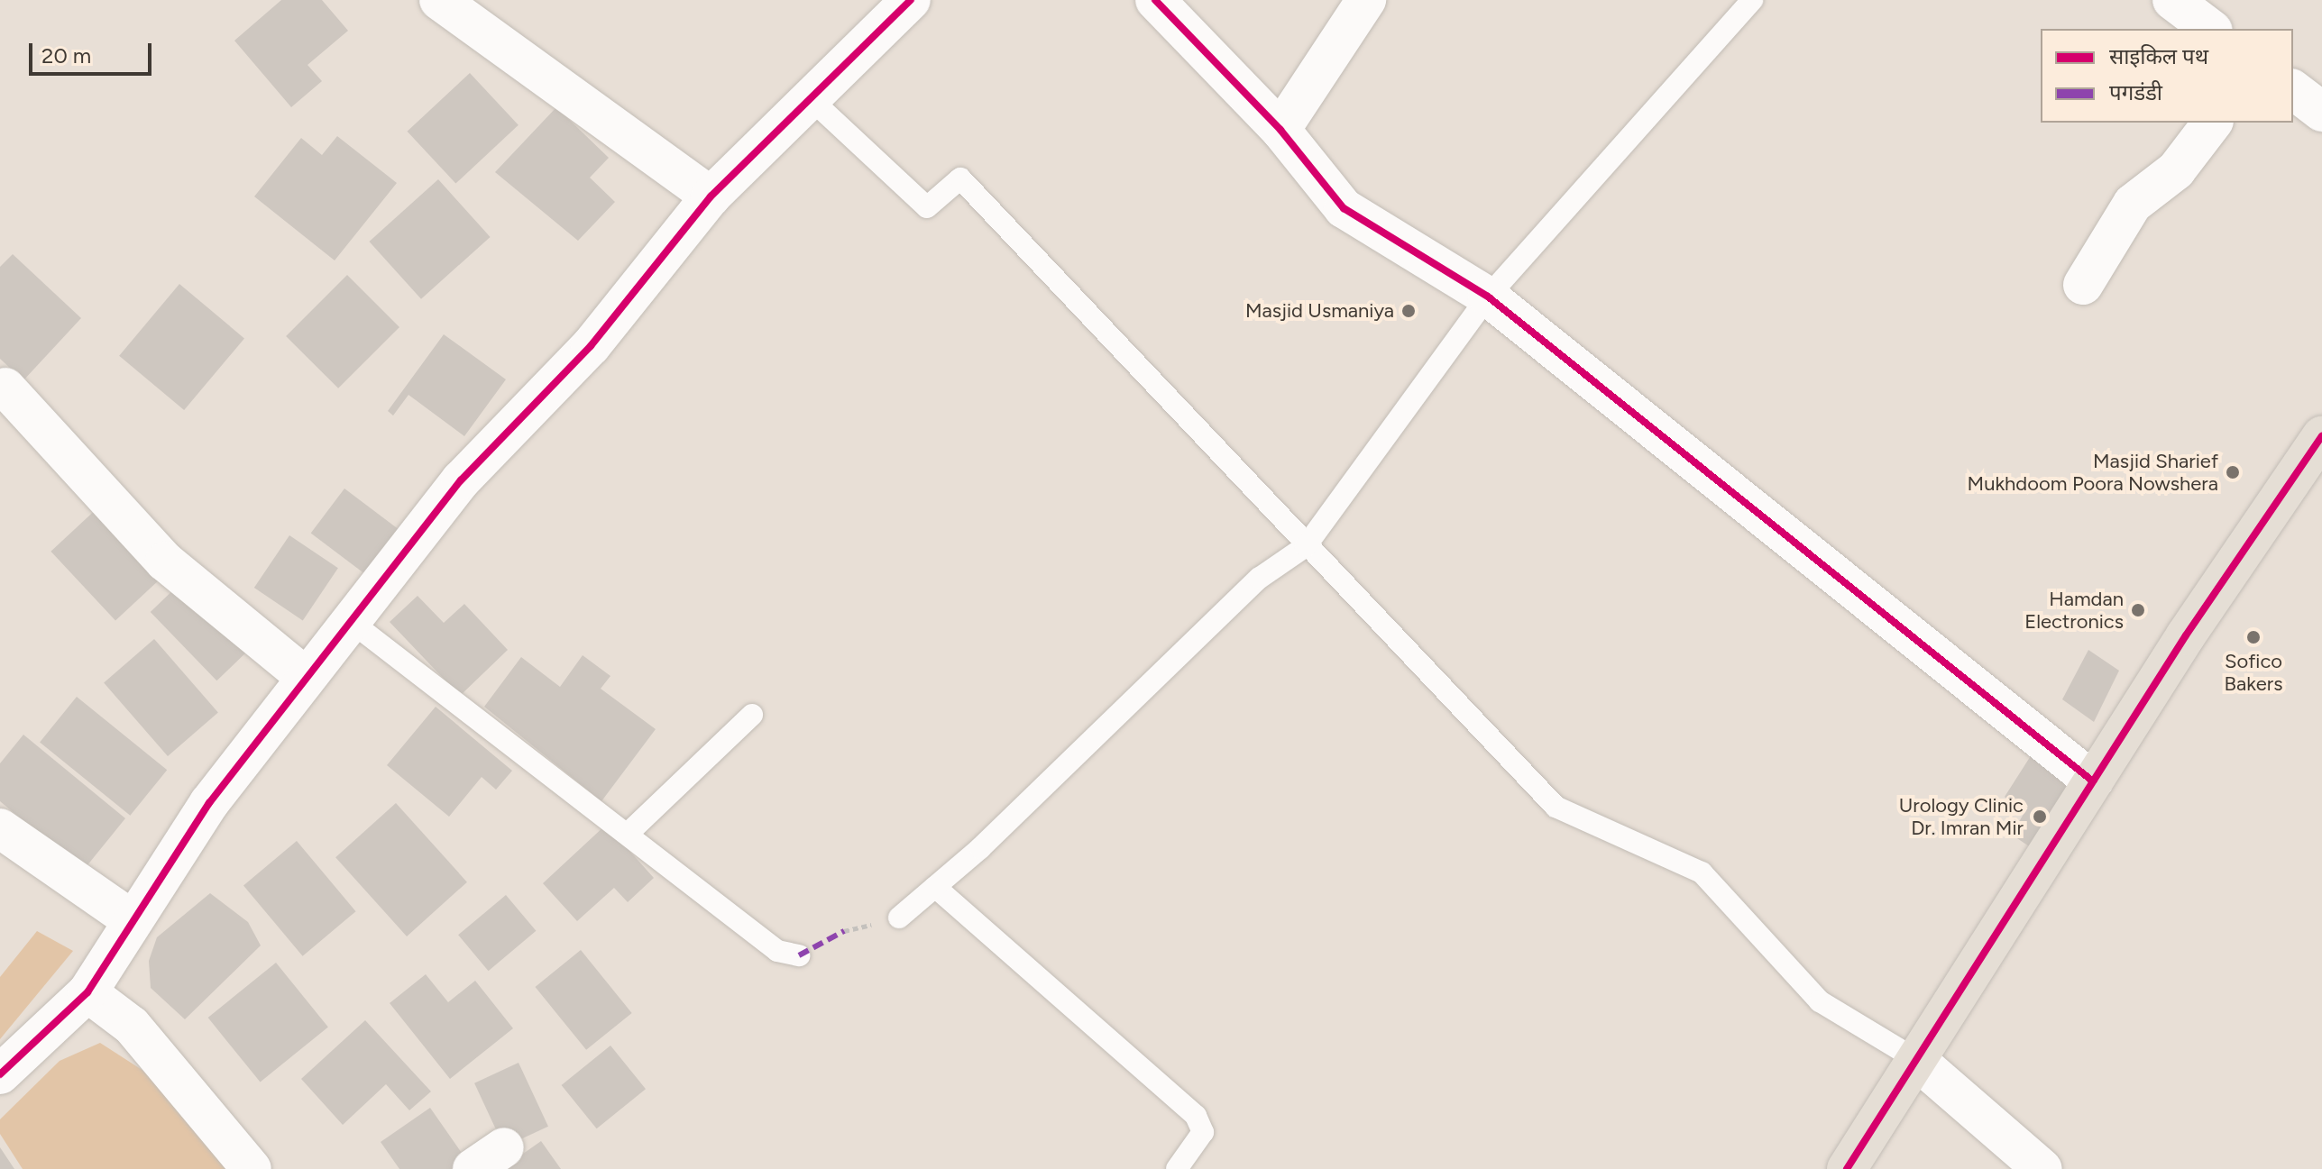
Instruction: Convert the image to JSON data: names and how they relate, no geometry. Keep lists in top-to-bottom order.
{
  "places": [
    "Masjid Usmaniya",
    "Masjid Sharief Mukhdoom Poora Nowshera",
    "Hamdan Electronics",
    "Sofico Bakers",
    "Urology Clinic Dr. Imran Mir"
  ],
  "legend": ["साइकिल पथ", "पगडंडी"],
  "scale_bar": "20 m"
}
